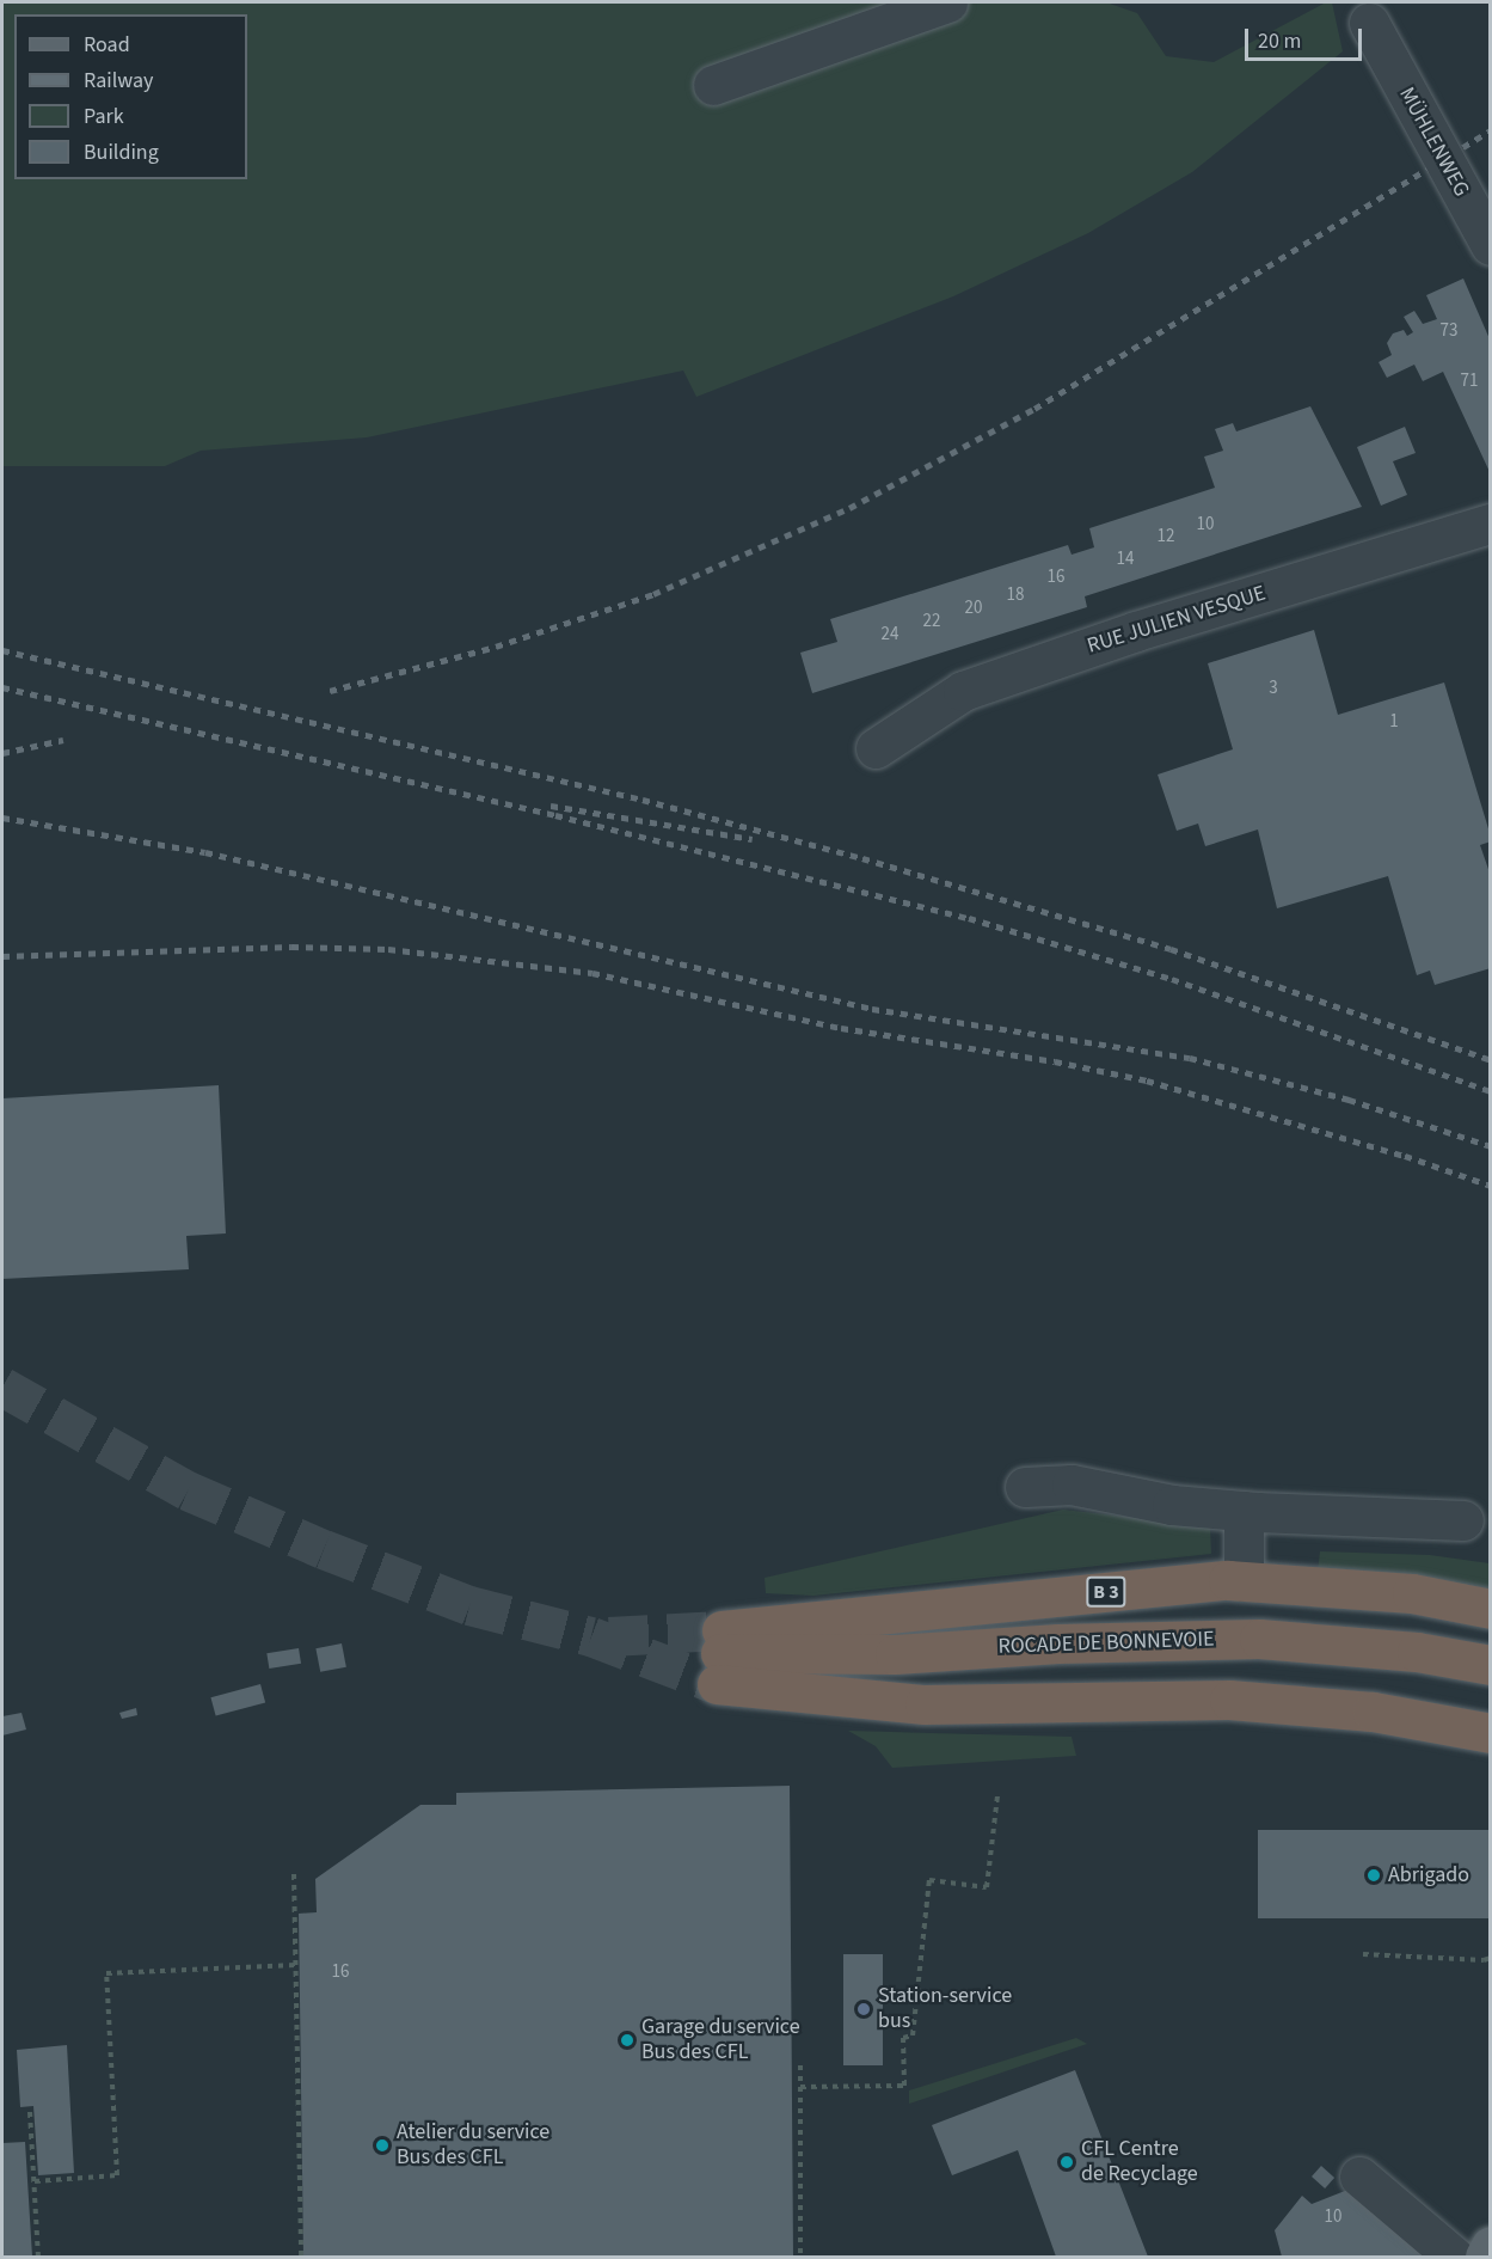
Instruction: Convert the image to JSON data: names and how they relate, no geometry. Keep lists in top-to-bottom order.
{
  "streets": {
    "highway": ["B 3", "ROCADE DE BONNEVOIE"],
    "street": ["MÜHLENWEG", "RUE JULIEN VESQUE"]
  },
  "crossings": [
    ["B 3", "ROCADE DE BONNEVOIE"]
  ],
  "places": [
    "Abrigado",
    "Station-service bus",
    "Garage du service Bus des CFL",
    "Atelier du service Bus des CFL",
    "CFL Centre de Recyclage"
  ],
  "house_numbers": [
    "73",
    "71",
    "10",
    "12",
    "14",
    "16",
    "18",
    "20",
    "22",
    "24",
    "3",
    "1",
    "16",
    "10"
  ],
  "legend": [
    "Road",
    "Railway",
    "Park",
    "Building"
  ],
  "scale_bar": "20 m"
}
